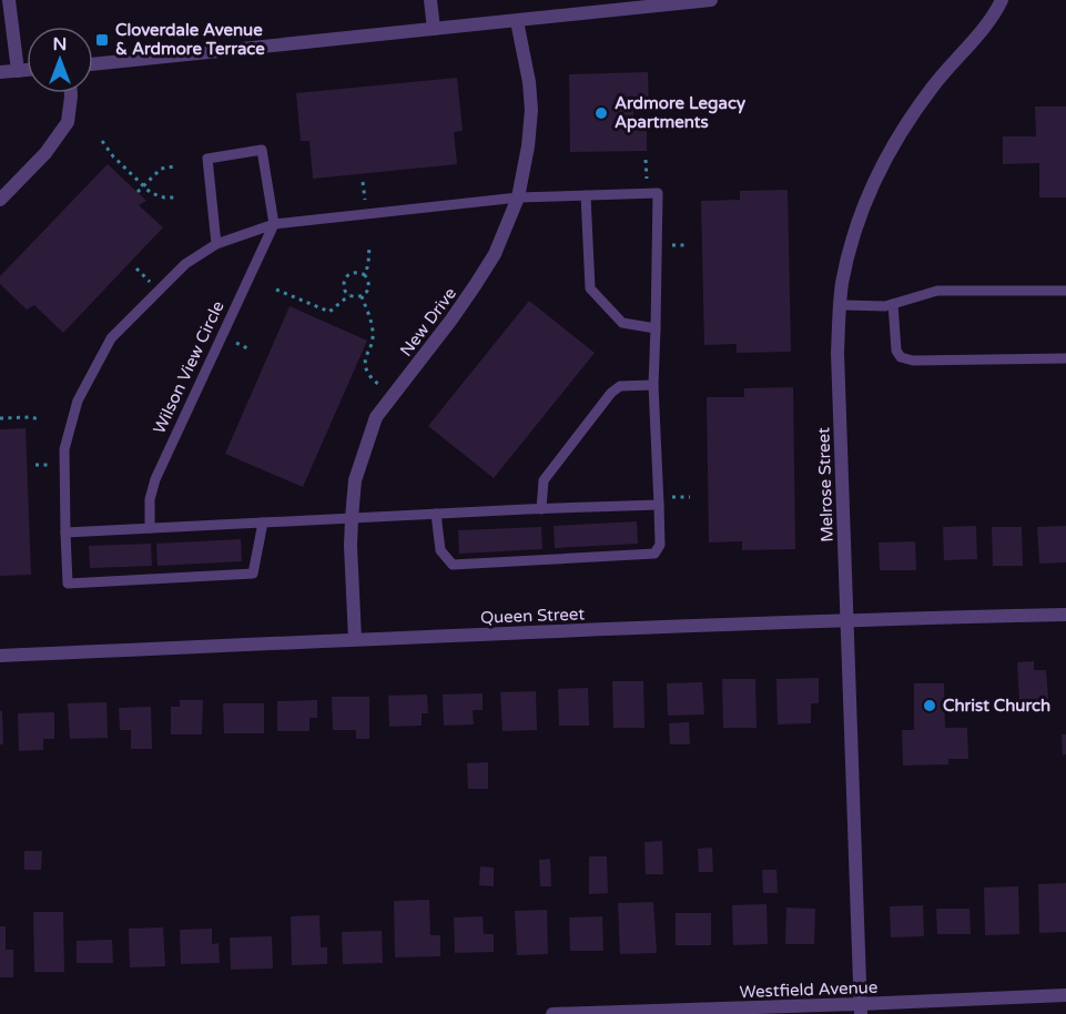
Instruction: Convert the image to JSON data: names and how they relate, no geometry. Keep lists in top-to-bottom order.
{
  "streets": {
    "street": [
      "New Drive",
      "Melrose Street",
      "Queen Street",
      "Westfield Avenue"
    ],
    "lane": ["Wilson View Circle"]
  },
  "crossings": [
    ["New Drive", "Queen Street"],
    ["Melrose Street", "Queen Street"],
    ["Melrose Street", "Westfield Avenue"]
  ],
  "places": {
    "transit": ["Cloverdale Avenue & Ardmore Terrace"],
    "other": ["Ardmore Legacy Apartments", "Christ Church"]
  },
  "north": "top"
}
